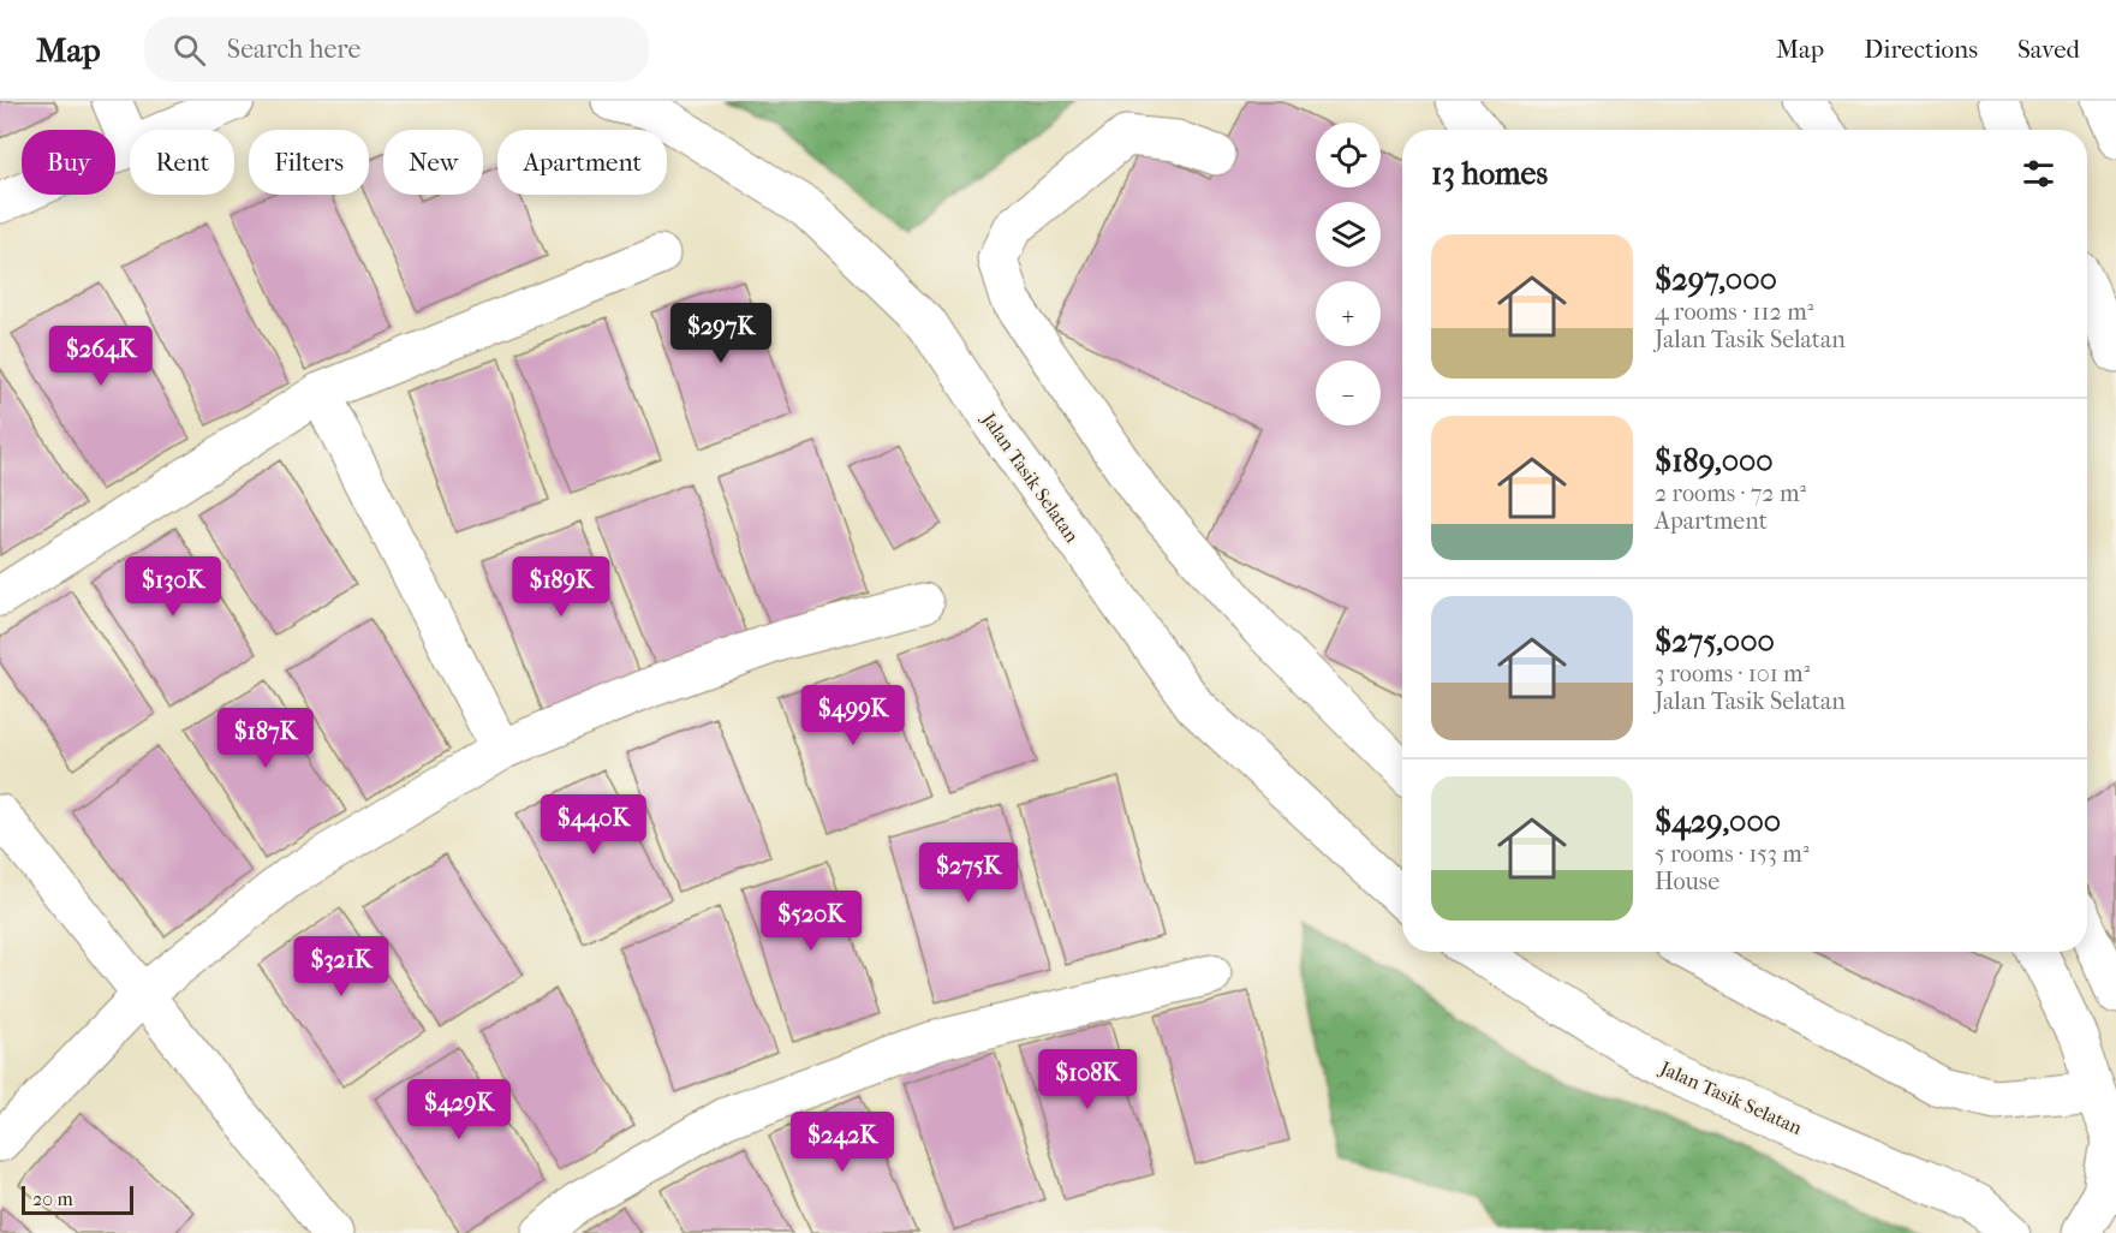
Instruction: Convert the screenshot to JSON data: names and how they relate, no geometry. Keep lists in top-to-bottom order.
{
  "streets": {
    "main road": ["Jalan Tasik Selatan"]
  },
  "scale_bar": "20 m",
  "page": {
    "header": "Map",
    "search": "Search here",
    "nav": ["Map", "Directions", "Saved"],
    "map_buttons": ["+", "−"],
    "chip": [
      "Buy",
      "Rent",
      "Filters",
      "New",
      "Apartment"
    ],
    "heading": "13 homes",
    "list": [
      {
        "name": "$297,000",
        "note": "4 rooms · 112 m² · Jalan Tasik Selatan"
      },
      {
        "name": "$189,000",
        "note": "2 rooms · 72 m² · Apartment"
      },
      {
        "name": "$275,000",
        "note": "3 rooms · 101 m² · Jalan Tasik Selatan"
      },
      {
        "name": "$429,000",
        "note": "5 rooms · 153 m² · House"
      }
    ],
    "price": [
      "$297K",
      "$264K",
      "$130K",
      "$189K",
      "$499K",
      "$187K",
      "$440K",
      "$275K",
      "$520K",
      "$321K",
      "$108K",
      "$429K",
      "$242K"
    ],
    "scale": "20 m"
  }
}
